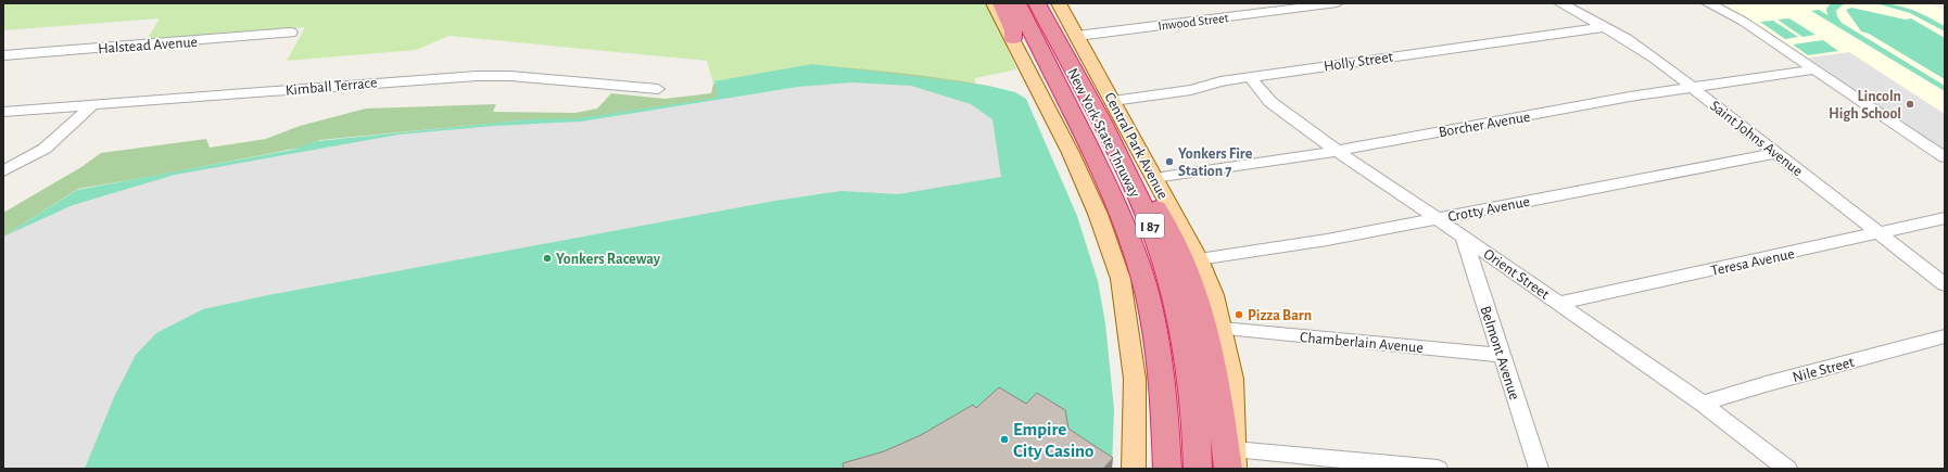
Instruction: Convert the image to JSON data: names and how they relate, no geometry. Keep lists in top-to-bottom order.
{
  "streets": {
    "highway": ["New York State Thruway", "I 87"],
    "main road": ["Central Park Avenue"],
    "street": [
      "Inwood Street",
      "Halstead Avenue",
      "Holly Street",
      "Kimball Terrace",
      "Borcher Avenue",
      "Saint Johns Avenue",
      "Crotty Avenue",
      "Teresa Avenue",
      "Orient Street",
      "Chamberlain Avenue",
      "Belmont Avenue",
      "Nile Street"
    ]
  },
  "crossings": [
    ["Inwood Street", "Central Park Avenue"],
    ["Holly Street", "Saint Johns Avenue"],
    ["Holly Street", "Central Park Avenue"],
    ["Holly Street", "Orient Street"],
    ["Borcher Avenue", "Saint Johns Avenue"],
    ["Borcher Avenue", "Central Park Avenue"],
    ["Borcher Avenue", "Orient Street"],
    ["Saint Johns Avenue", "Crotty Avenue"],
    ["Saint Johns Avenue", "Teresa Avenue"],
    ["Central Park Avenue", "Crotty Avenue"],
    ["Central Park Avenue", "Chamberlain Avenue"],
    ["Crotty Avenue", "Orient Street"],
    ["Teresa Avenue", "Orient Street"],
    ["Orient Street", "Belmont Avenue"],
    ["Orient Street", "Nile Street"],
    ["Chamberlain Avenue", "Belmont Avenue"]
  ],
  "places": [
    "Lincoln High School",
    "Yonkers Fire Station 7",
    "Yonkers Raceway",
    "Pizza Barn",
    "Empire City Casino"
  ]
}
